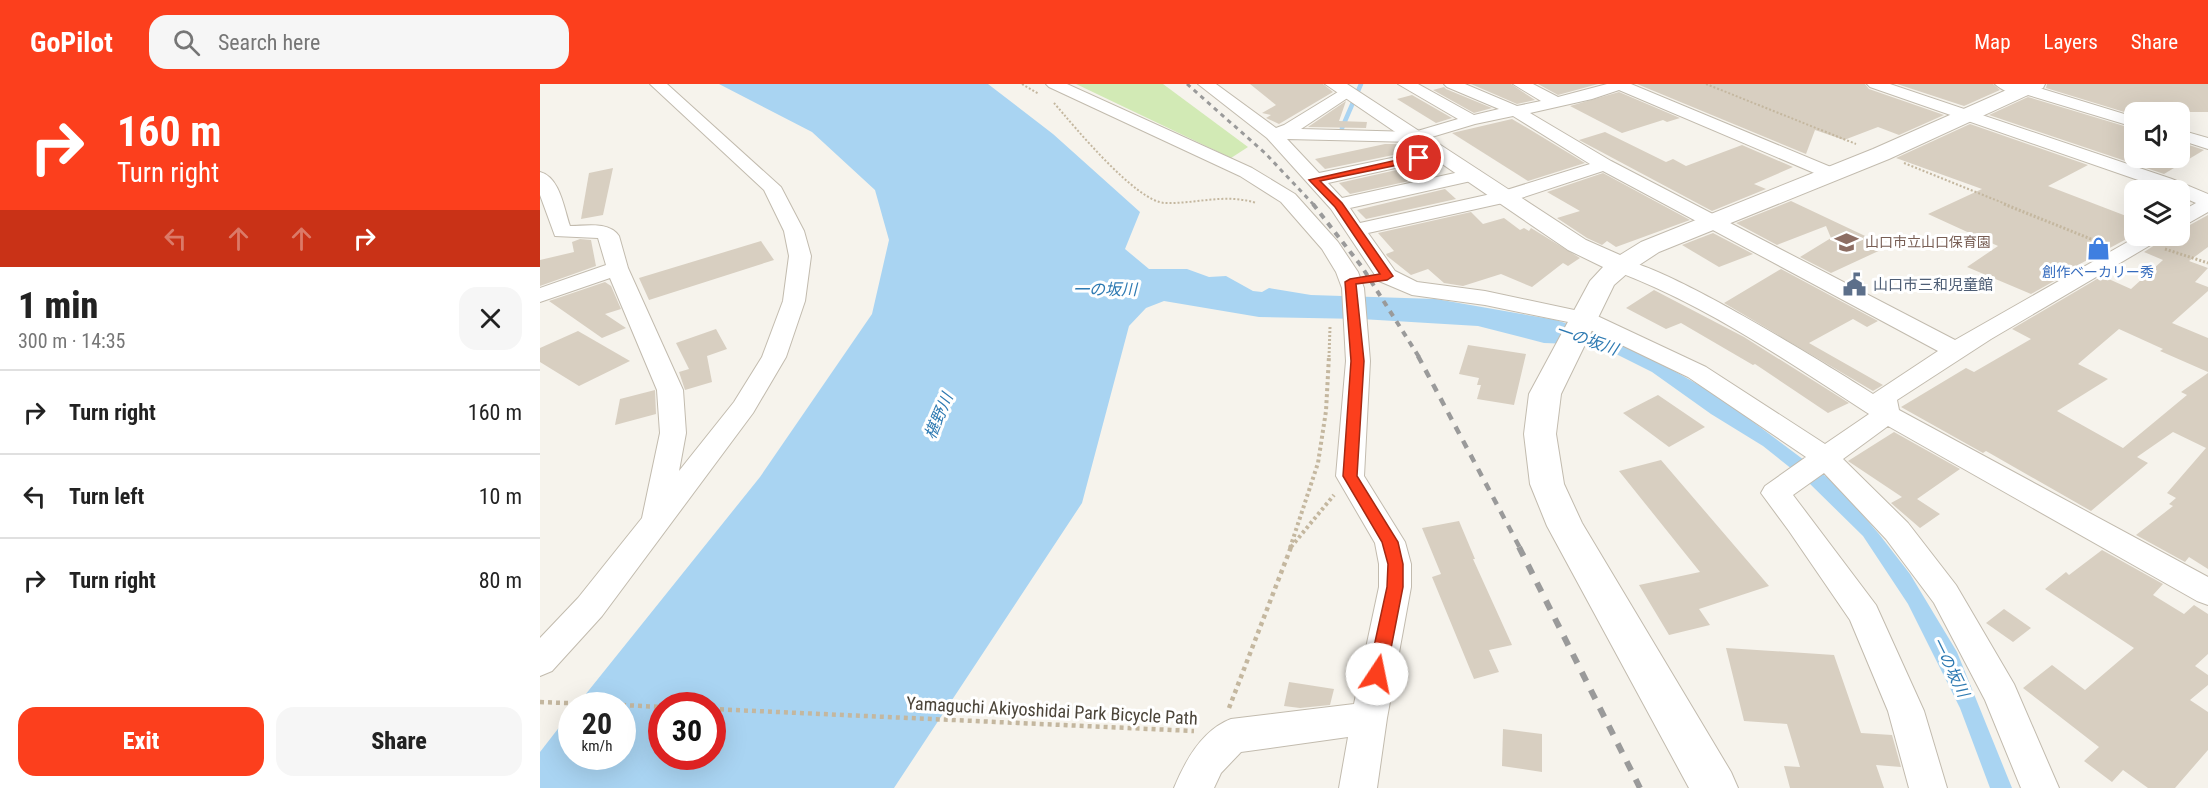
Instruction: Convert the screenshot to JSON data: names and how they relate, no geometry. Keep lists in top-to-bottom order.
{
  "streets": {
    "path": ["Yamaguchi Akiyoshidai Park Bicycle Path"]
  },
  "water": ["一の坂川", "椹野川"],
  "places": {
    "school or university": ["山口市立山口保育園"],
    "shop": ["創作ベーカリー秀"],
    "public building": ["山口市三和児童館"]
  },
  "page": {
    "header": "GoPilot",
    "search": "Search here",
    "nav": ["Map", "Layers", "Share"],
    "turn": ["160 m", "Turn right"],
    "heading": ["1 min", "300 m · 14:35"],
    "list": [
      {
        "name": "Turn right",
        "value": "160 m"
      },
      {
        "name": "Turn left",
        "value": "10 m"
      },
      {
        "name": "Turn right",
        "value": "80 m"
      }
    ],
    "speed": "20 km/h",
    "limit": "30",
    "buttons": ["Exit", "Share"]
  }
}
